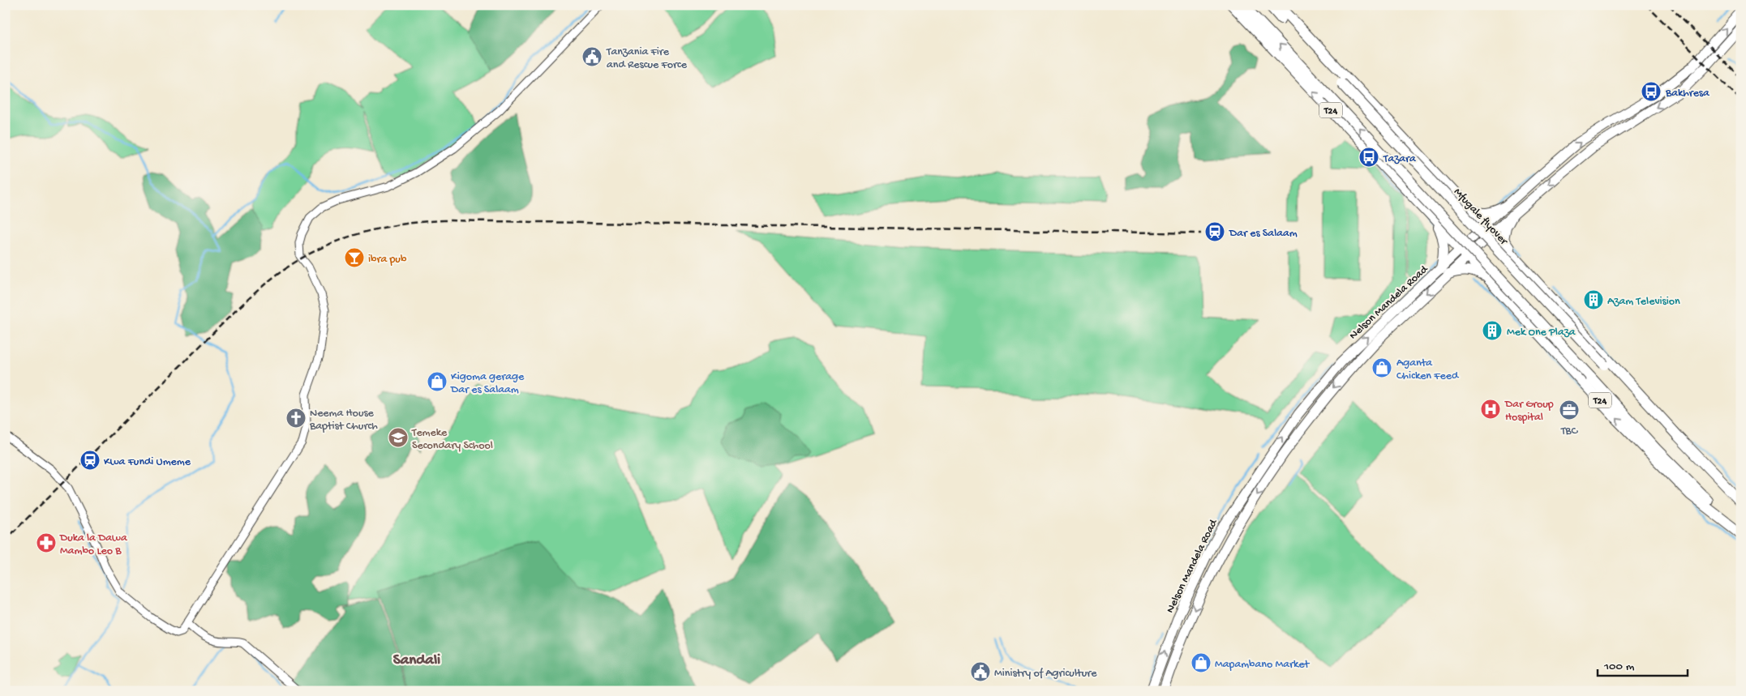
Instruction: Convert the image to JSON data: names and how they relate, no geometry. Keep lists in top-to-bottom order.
{
  "streets": {
    "highway": ["T24", "Mfugale flyover"],
    "main road": ["Nelson Mandela Road"]
  },
  "crossings": [
    ["T24", "Nelson Mandela Road"]
  ],
  "districts": ["Sandali"],
  "places": {
    "public building": ["Tanzania Fire and Rescue Force", "Ministry of Agriculture"],
    "bus stop": ["Bakhresa", "Tazara"],
    "station": ["Dar es Salaam", "Kwa Fundi Umeme"],
    "bar": ["ibra pub"],
    "building": ["Azam Television", "Mek One Plaza"],
    "shop": ["Aganta Chicken Feed", "Kigoma gerage Dar es Salaam", "Mapambano Market"],
    "hospital": ["Dar Group Hospital"],
    "office": ["TBC"],
    "church": ["Neema House Baptist Church"],
    "school or university": ["Temeke Secondary School"],
    "pharmacy": ["Duka la Dawa Mambo Leo B"]
  },
  "scale_bar": "100 m"
}
